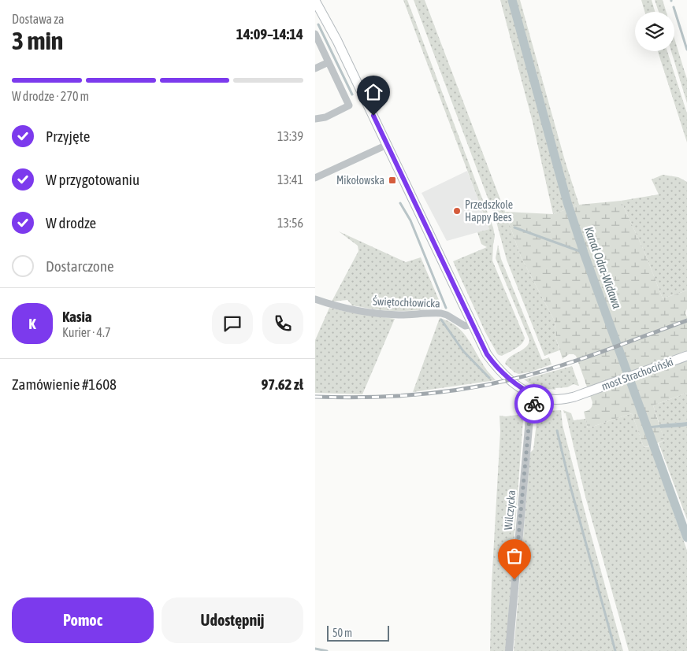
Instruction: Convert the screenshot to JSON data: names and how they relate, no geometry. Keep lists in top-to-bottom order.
{
  "streets": {
    "main road": ["most Strachociński"],
    "street": ["Świętochłowicka", "Wilczycka"]
  },
  "crossings": [
    ["most Strachociński", "Wilczycka"]
  ],
  "water": ["Kanał Odra-Widawa"],
  "places": {
    "transit": ["Mikołowska"],
    "other": ["Przedszkole Happy Bees"]
  },
  "scale_bar": "50 m",
  "page": {
    "heading": ["3 min", "Dostawa za", "14:09–14:14"],
    "panel": [
      "Kasia",
      "Kurier · 4.7",
      "Zamówienie #1608",
      "97.62 zł"
    ],
    "bar": "W drodze · 270 m",
    "list": [
      ["Przyjęte", "13:39"],
      ["W przygotowaniu", "13:41"],
      ["W drodze", "13:56"],
      "Dostarczone"
    ],
    "round": "K",
    "buttons": ["Pomoc", "Udostępnij"],
    "scale": "50 m"
  }
}
